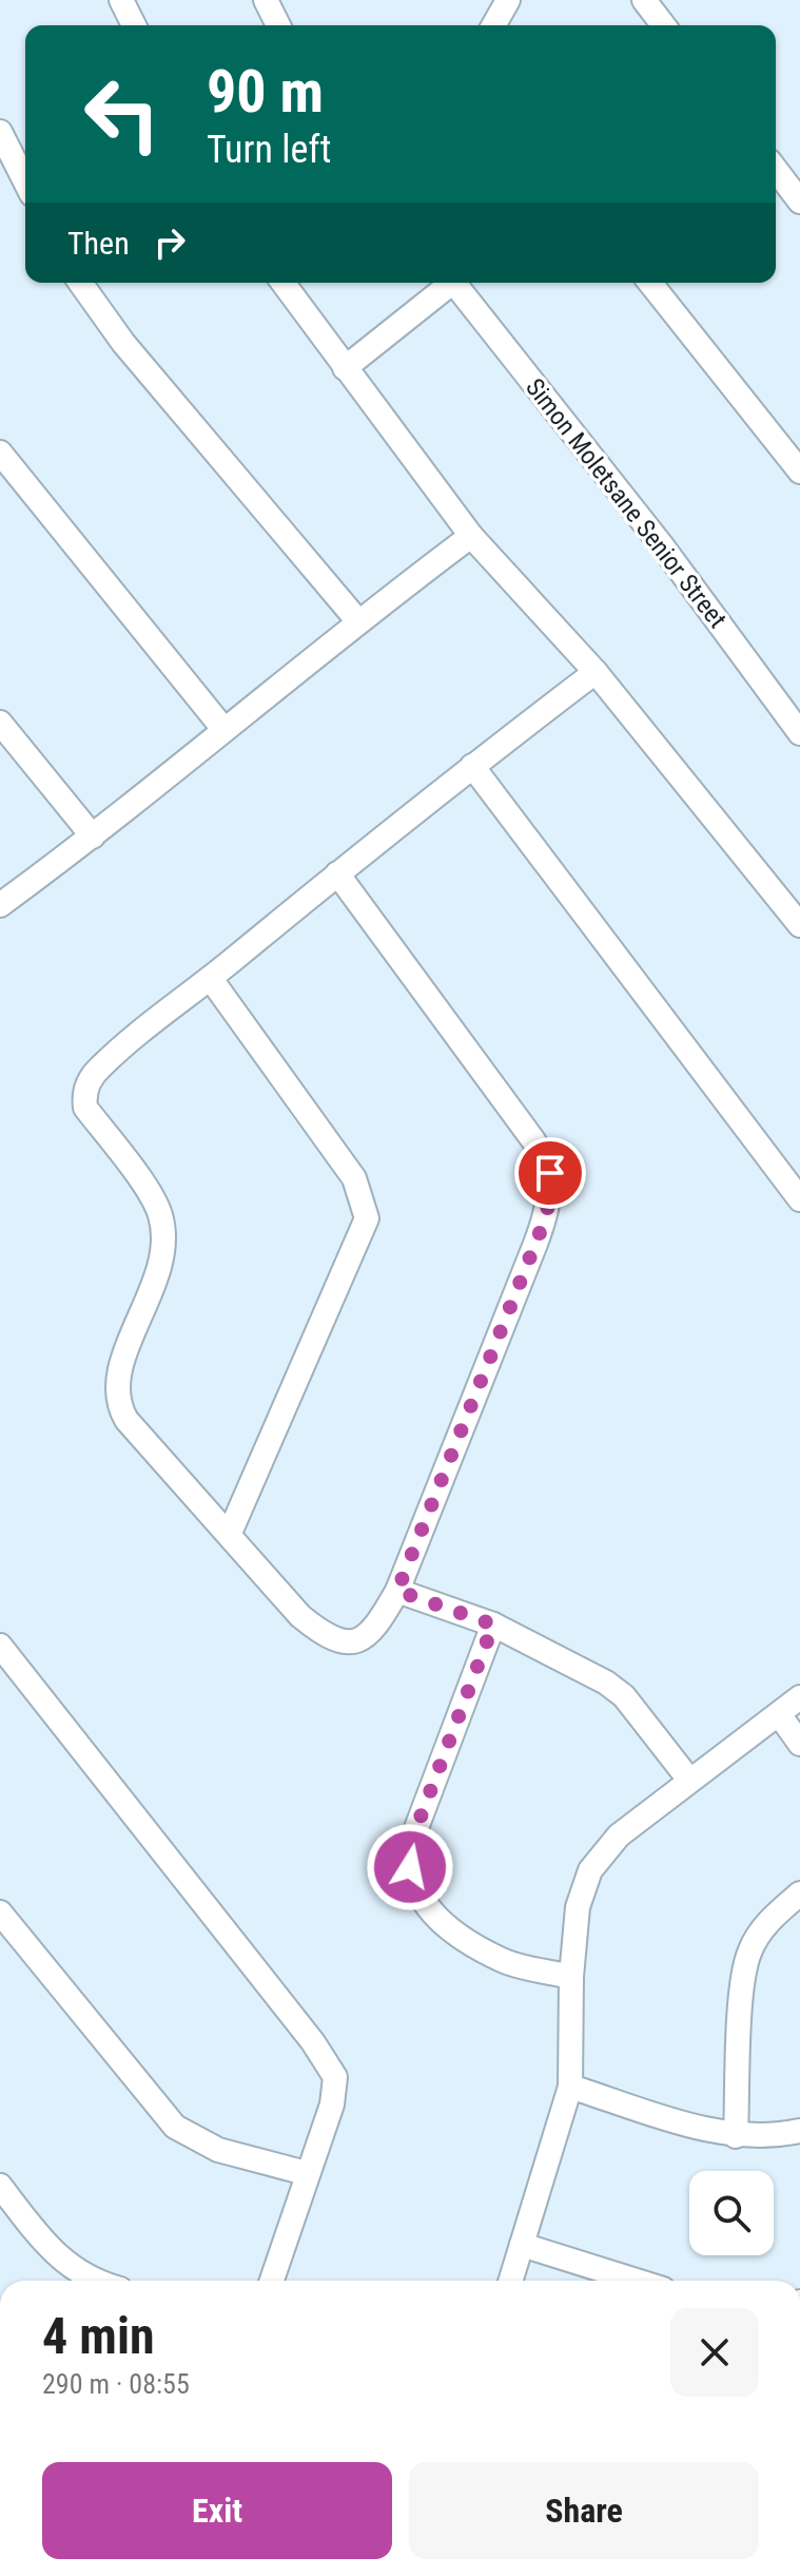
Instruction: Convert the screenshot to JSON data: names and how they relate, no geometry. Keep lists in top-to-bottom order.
{
  "streets": {
    "street": ["Simon Moletsane Senior Street"]
  },
  "page": {
    "turn": ["90 m", "Turn left"],
    "then": "Then",
    "heading": ["4 min", "290 m · 08:55"],
    "buttons": ["Exit", "Share"]
  }
}
